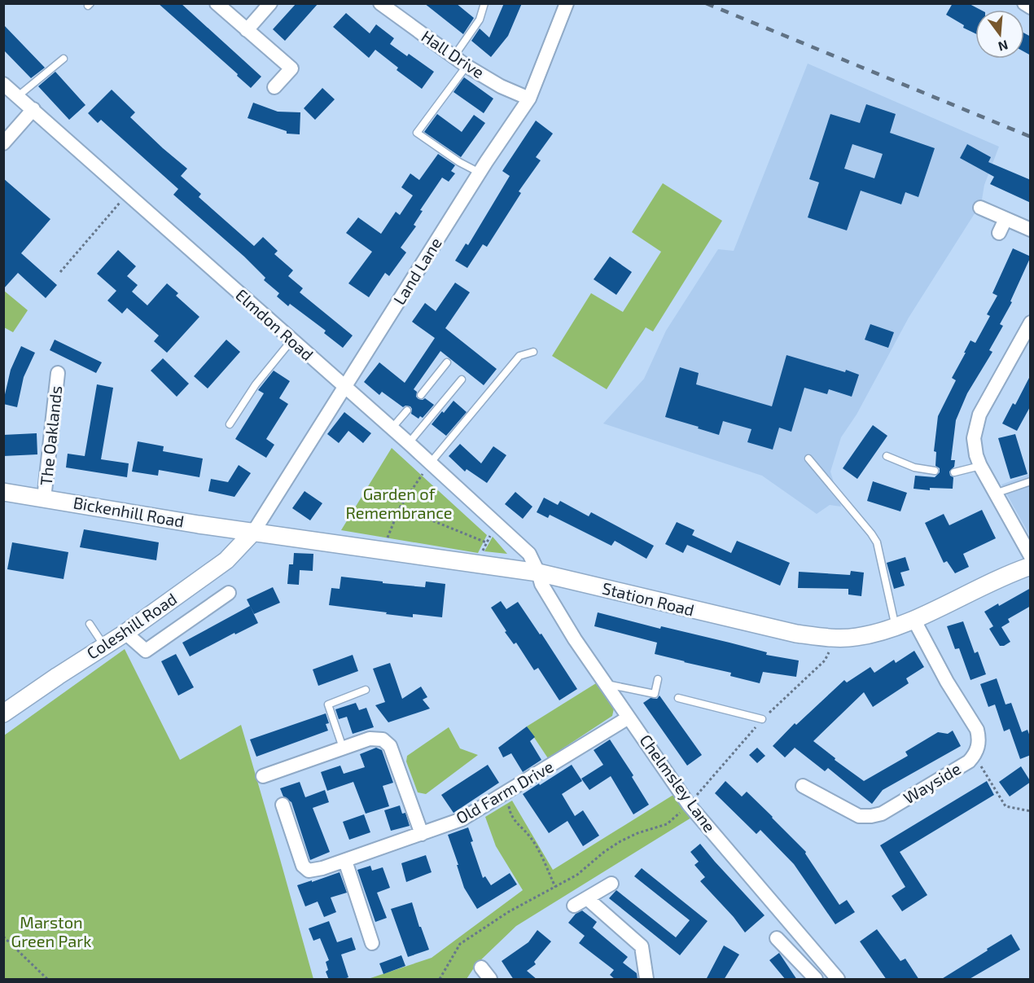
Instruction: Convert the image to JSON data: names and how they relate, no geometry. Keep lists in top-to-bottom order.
{
  "streets": {
    "street": [
      "Hall Drive",
      "Land Lane",
      "Elmdon Road",
      "The Oaklands",
      "Bickenhill Road",
      "Station Road",
      "Coleshill Road",
      "Chelmsley Lane",
      "Wayside",
      "Old Farm Drive"
    ]
  },
  "crossings": [
    ["Hall Drive", "Land Lane"],
    ["Land Lane", "Elmdon Road"],
    ["Land Lane", "Bickenhill Road"],
    ["Land Lane", "Station Road"],
    ["Land Lane", "Coleshill Road"],
    ["Elmdon Road", "Station Road"],
    ["Elmdon Road", "Chelmsley Lane"],
    ["The Oaklands", "Bickenhill Road"],
    ["Bickenhill Road", "Station Road"],
    ["Bickenhill Road", "Coleshill Road"],
    ["Station Road", "Coleshill Road"],
    ["Station Road", "Chelmsley Lane"],
    ["Station Road", "Wayside"],
    ["Chelmsley Lane", "Old Farm Drive"]
  ],
  "parks": ["Garden of Remembrance", "Marston Green Park"],
  "north": "bottom"
}
